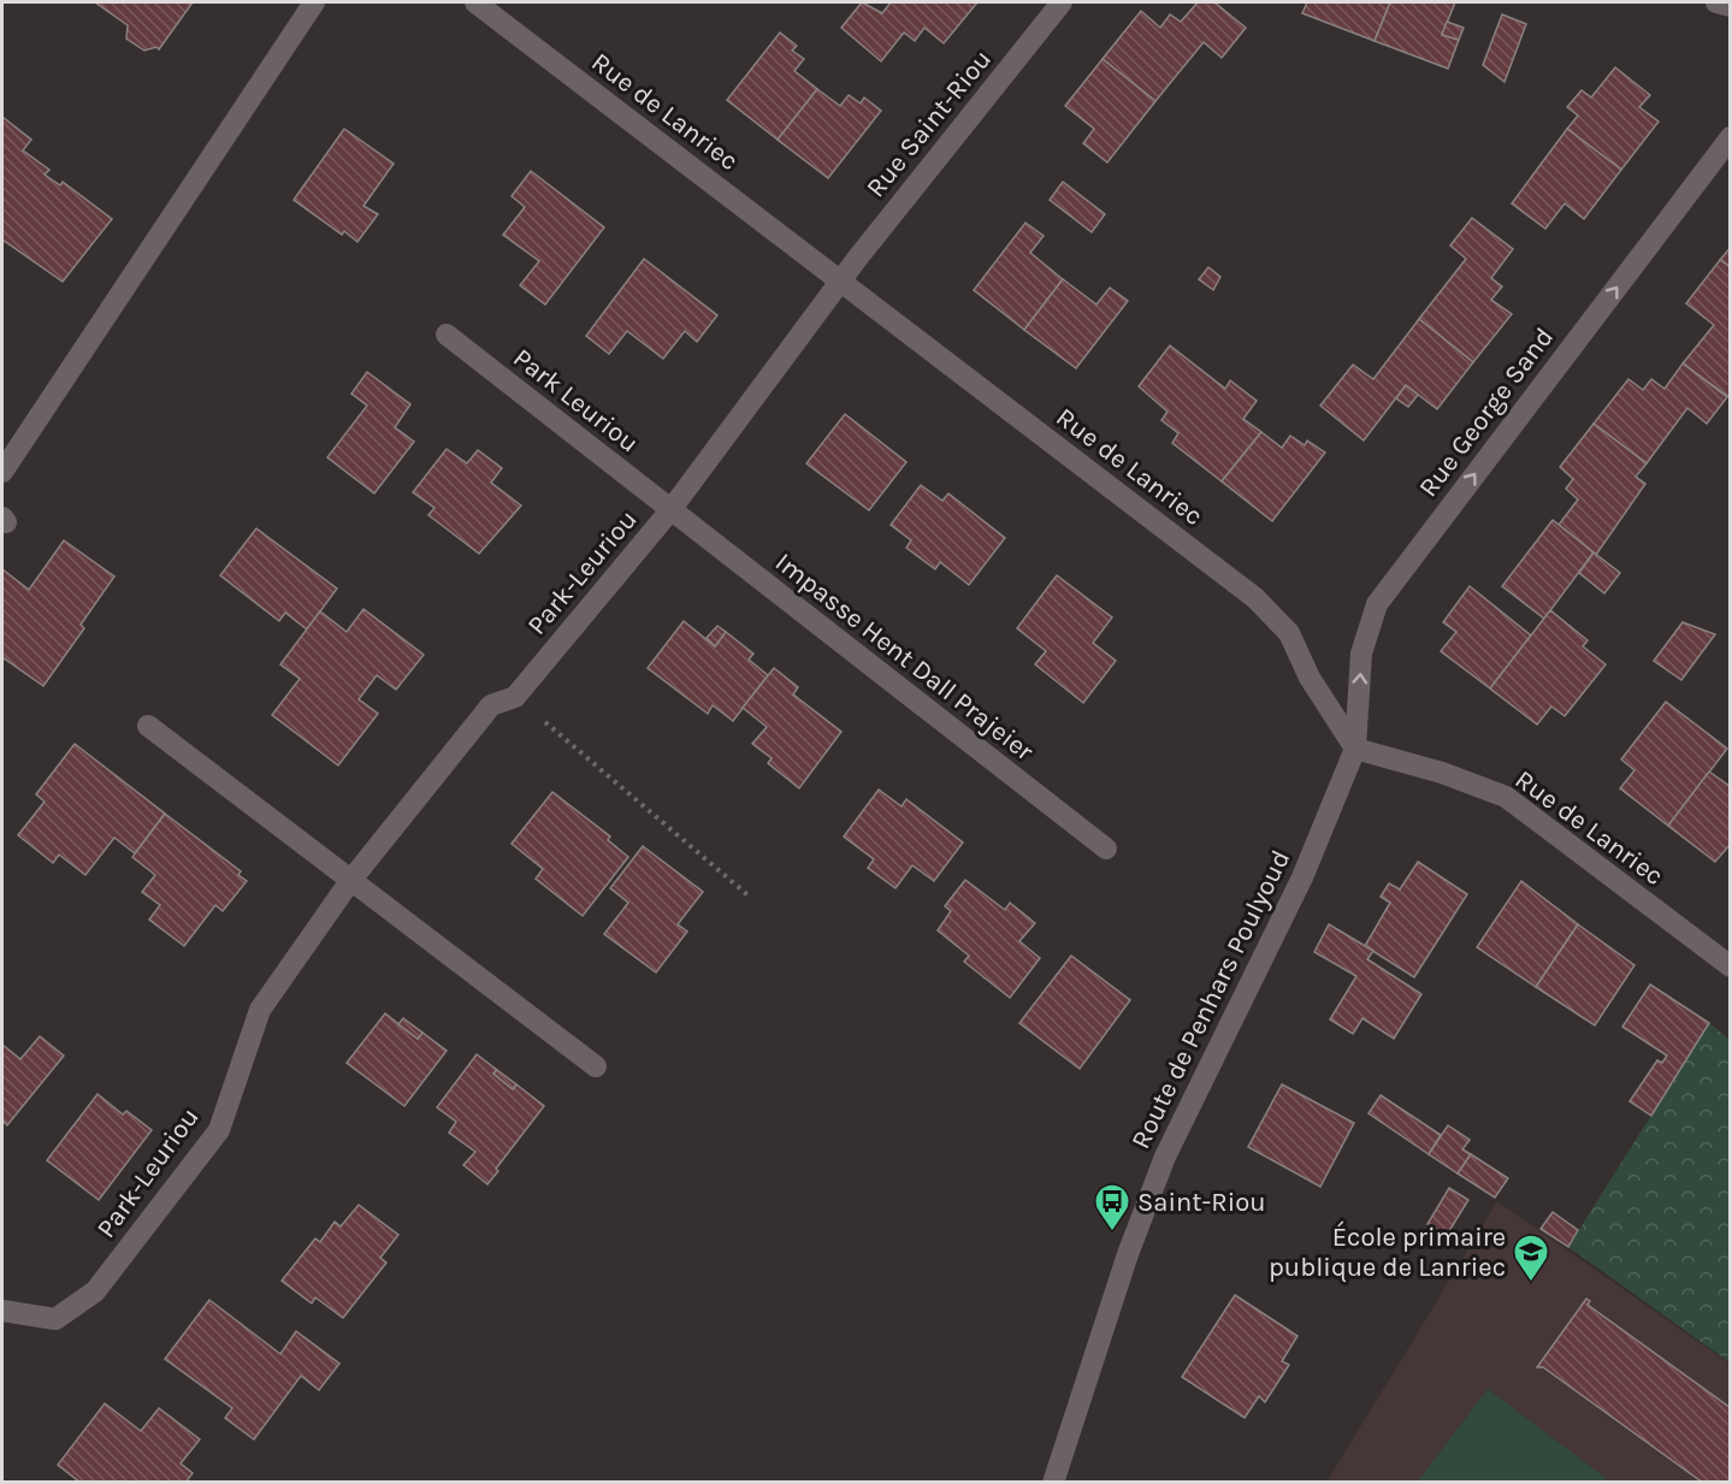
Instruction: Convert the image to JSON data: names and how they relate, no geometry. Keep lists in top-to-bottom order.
{
  "streets": {
    "street": [
      "Rue de Lanriec",
      "Rue Saint-Riou",
      "Park Leuriou",
      "Rue George Sand",
      "Park-Leuriou",
      "Impasse Hent Dall Prajeier",
      "Route de Penhars Poulyoud"
    ]
  },
  "crossings": [
    ["Rue de Lanriec", "Rue Saint-Riou"],
    ["Rue de Lanriec", "Rue George Sand"],
    ["Rue de Lanriec", "Park-Leuriou"],
    ["Rue de Lanriec", "Route de Penhars Poulyoud"],
    ["Rue Saint-Riou", "Park-Leuriou"],
    ["Park Leuriou", "Park-Leuriou"],
    ["Park Leuriou", "Impasse Hent Dall Prajeier"],
    ["Rue George Sand", "Route de Penhars Poulyoud"],
    ["Park-Leuriou", "Impasse Hent Dall Prajeier"]
  ],
  "one_way": ["Rue George Sand"],
  "places": {
    "bus stop": ["Saint-Riou"],
    "school or university": ["École primaire publique de Lanriec"]
  }
}
